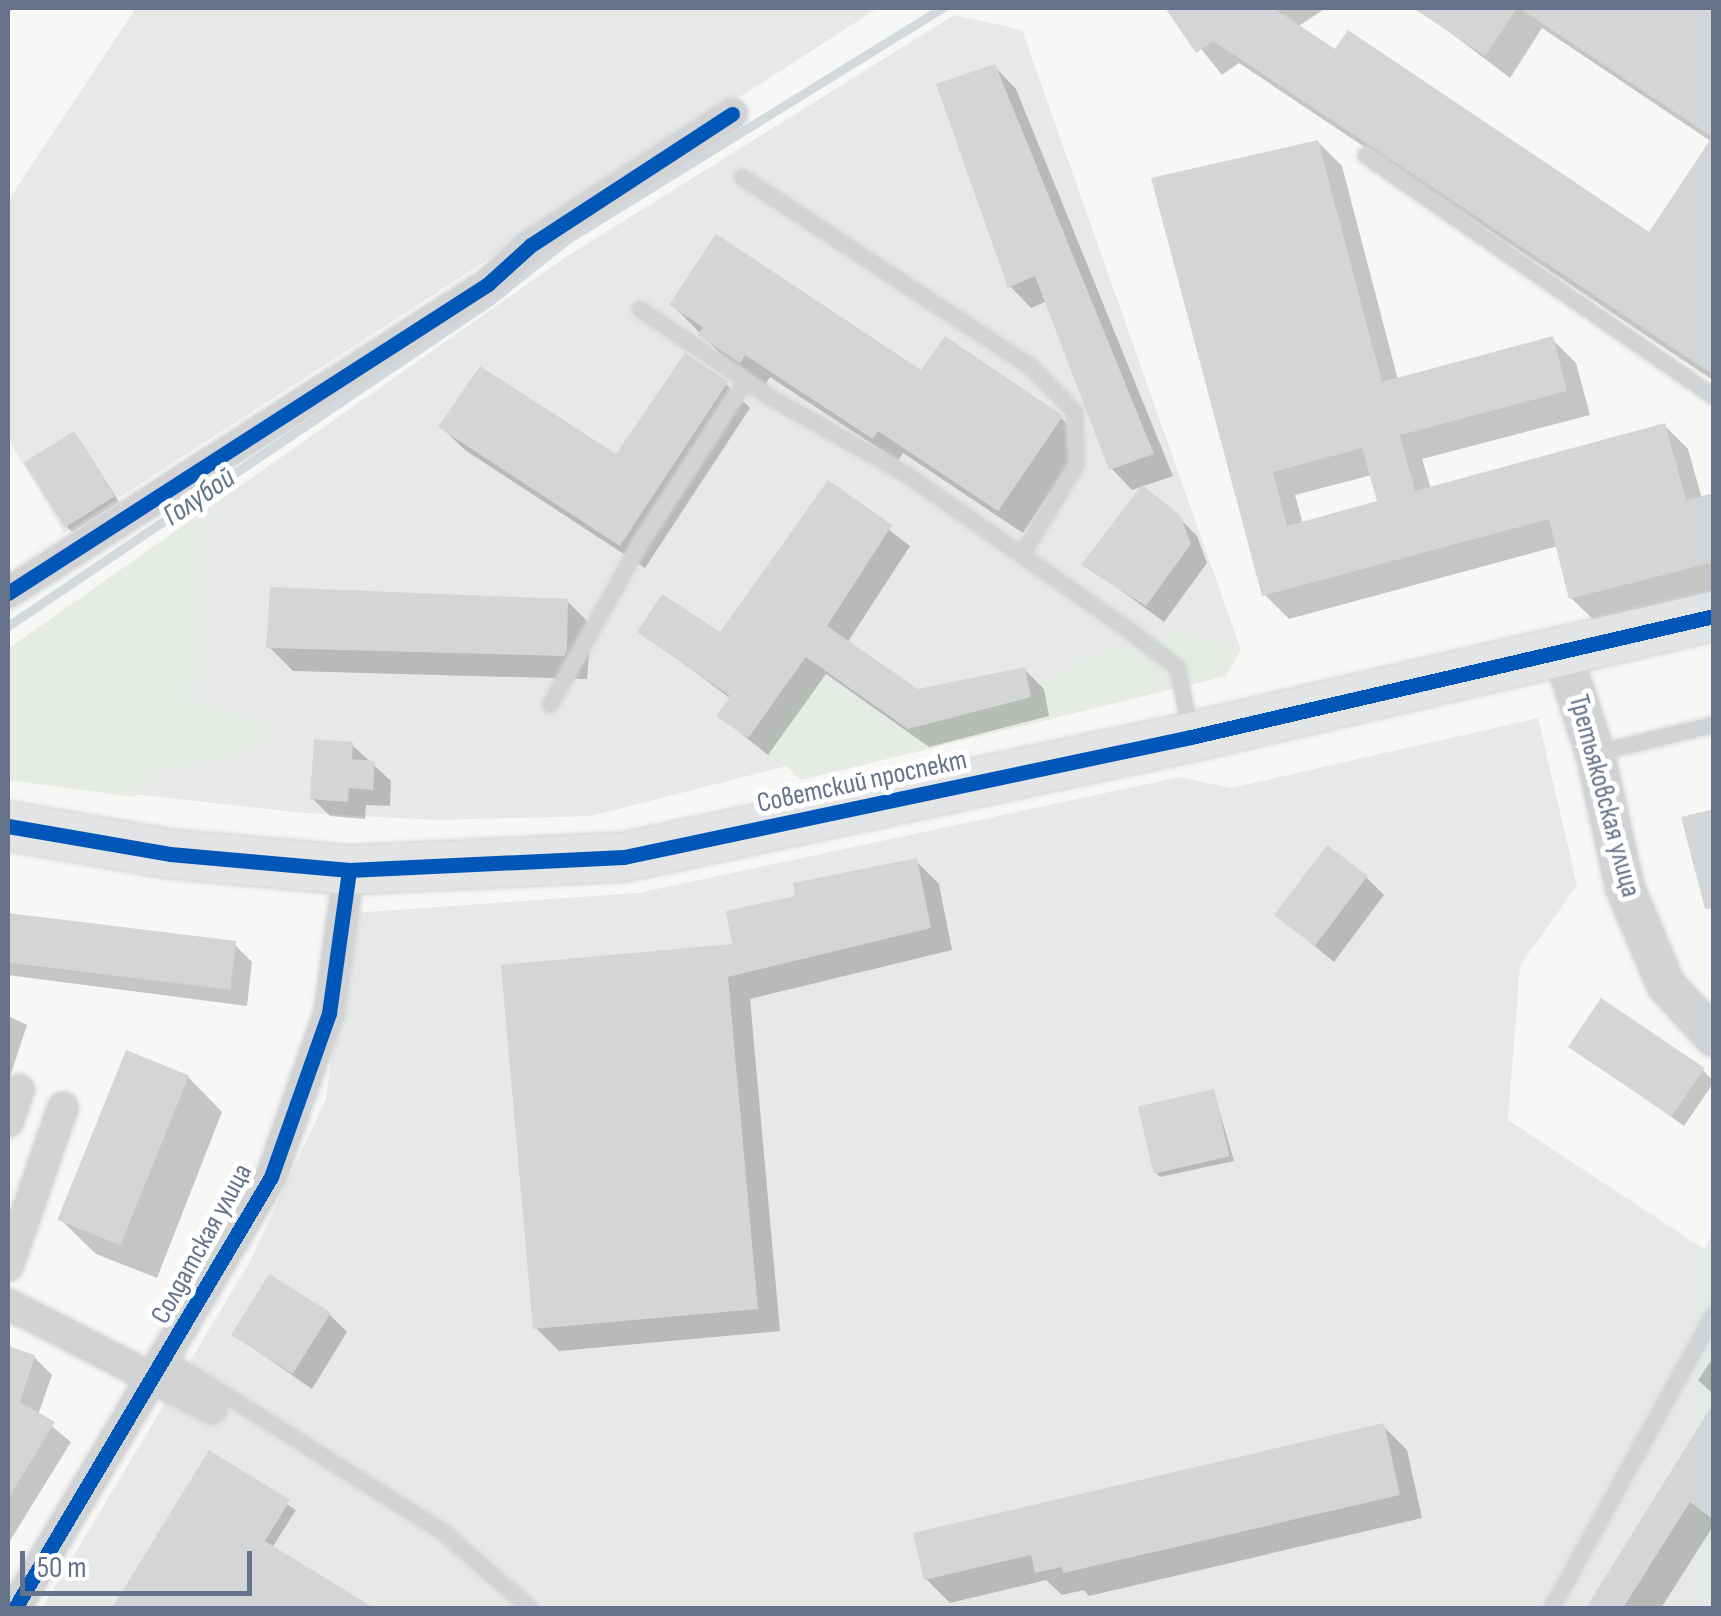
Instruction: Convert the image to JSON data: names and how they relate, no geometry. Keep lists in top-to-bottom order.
{
  "streets": {
    "main road": ["Советский проспект"],
    "street": ["Третьяковская улица", "Солдатская улица"]
  },
  "crossings": [
    ["Советский проспект", "Третьяковская улица"],
    ["Советский проспект", "Солдатская улица"]
  ],
  "water": ["Голубой"],
  "scale_bar": "50 m"
}
